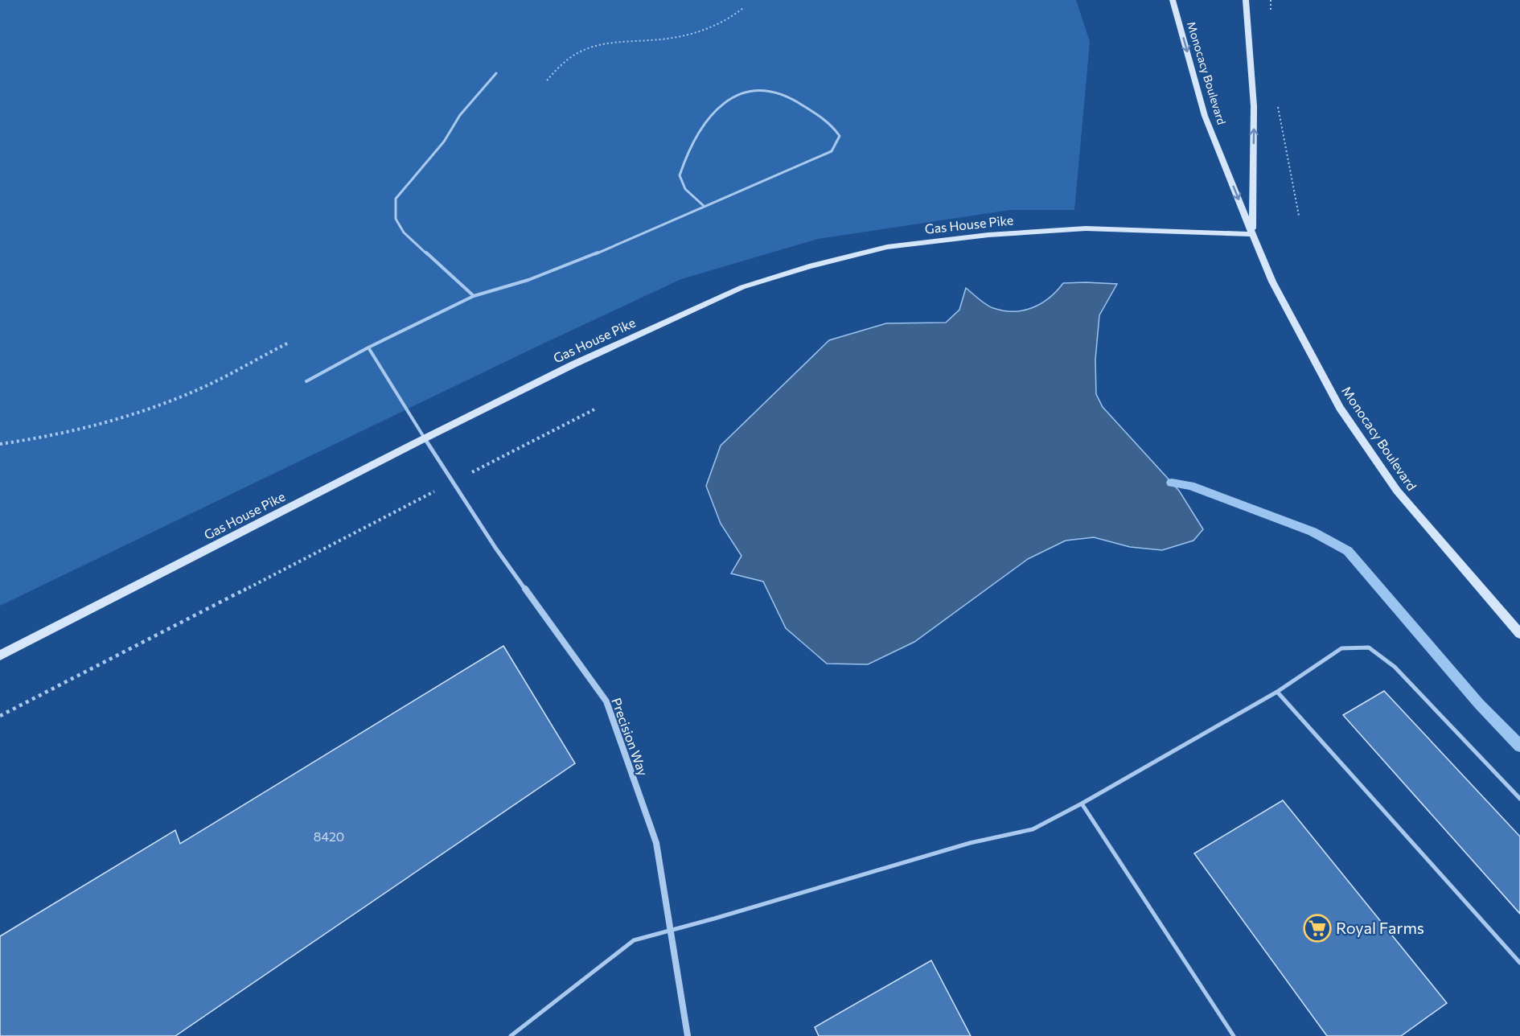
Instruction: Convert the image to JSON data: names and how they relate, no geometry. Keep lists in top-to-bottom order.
{
  "streets": {
    "main road": ["Monocacy Boulevard", "Gas House Pike"],
    "street": ["Precision Way"]
  },
  "crossings": [
    ["Monocacy Boulevard", "Gas House Pike"],
    ["Gas House Pike", "Precision Way"]
  ],
  "places": {
    "supermarket": ["Royal Farms"]
  },
  "house_numbers": ["8420"]
}
